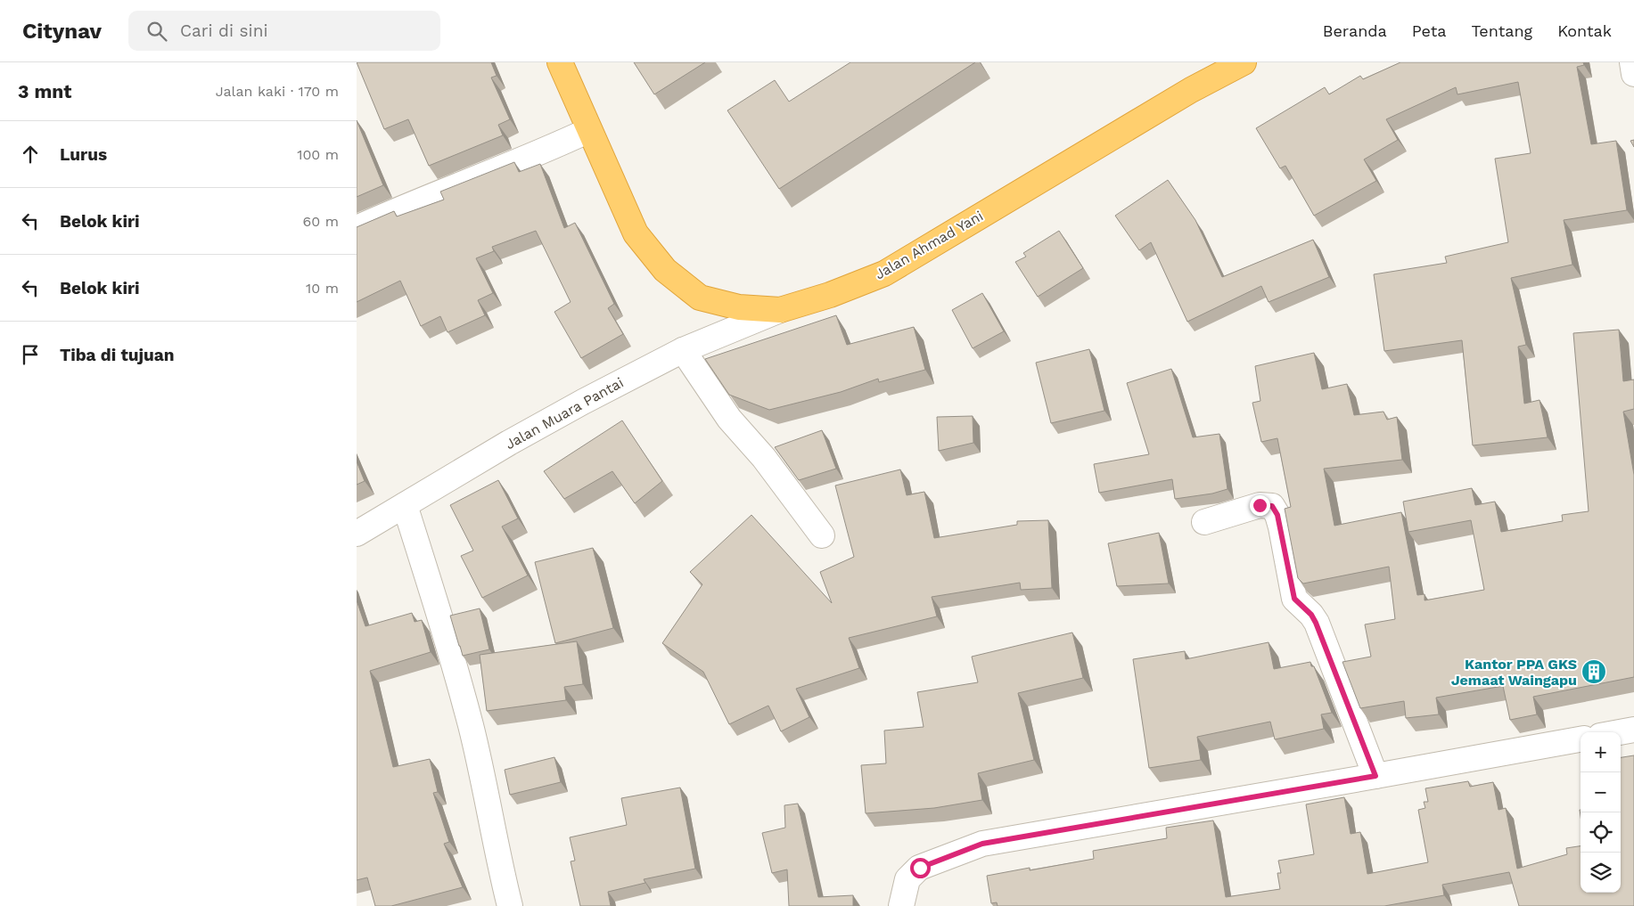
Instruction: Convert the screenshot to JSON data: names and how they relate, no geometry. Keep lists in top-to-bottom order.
{
  "streets": {
    "highway": ["Jalan Ahmad Yani"],
    "street": ["Jalan Muara Pantai"]
  },
  "crossings": [
    ["Jalan Ahmad Yani", "Jalan Muara Pantai"]
  ],
  "places": {
    "building": ["Kantor PPA GKS Jemaat Waingapu"]
  },
  "page": {
    "header": "Citynav",
    "search": "Cari di sini",
    "nav": [
      "Beranda",
      "Peta",
      "Tentang",
      "Kontak"
    ],
    "heading": ["3 mnt", "Jalan kaki · 170 m"],
    "list": [
      ["Lurus", "100 m"],
      ["Belok kiri", "60 m"],
      ["Belok kiri", "10 m"],
      "Tiba di tujuan"
    ],
    "map_buttons": ["+", "−"]
  }
}
